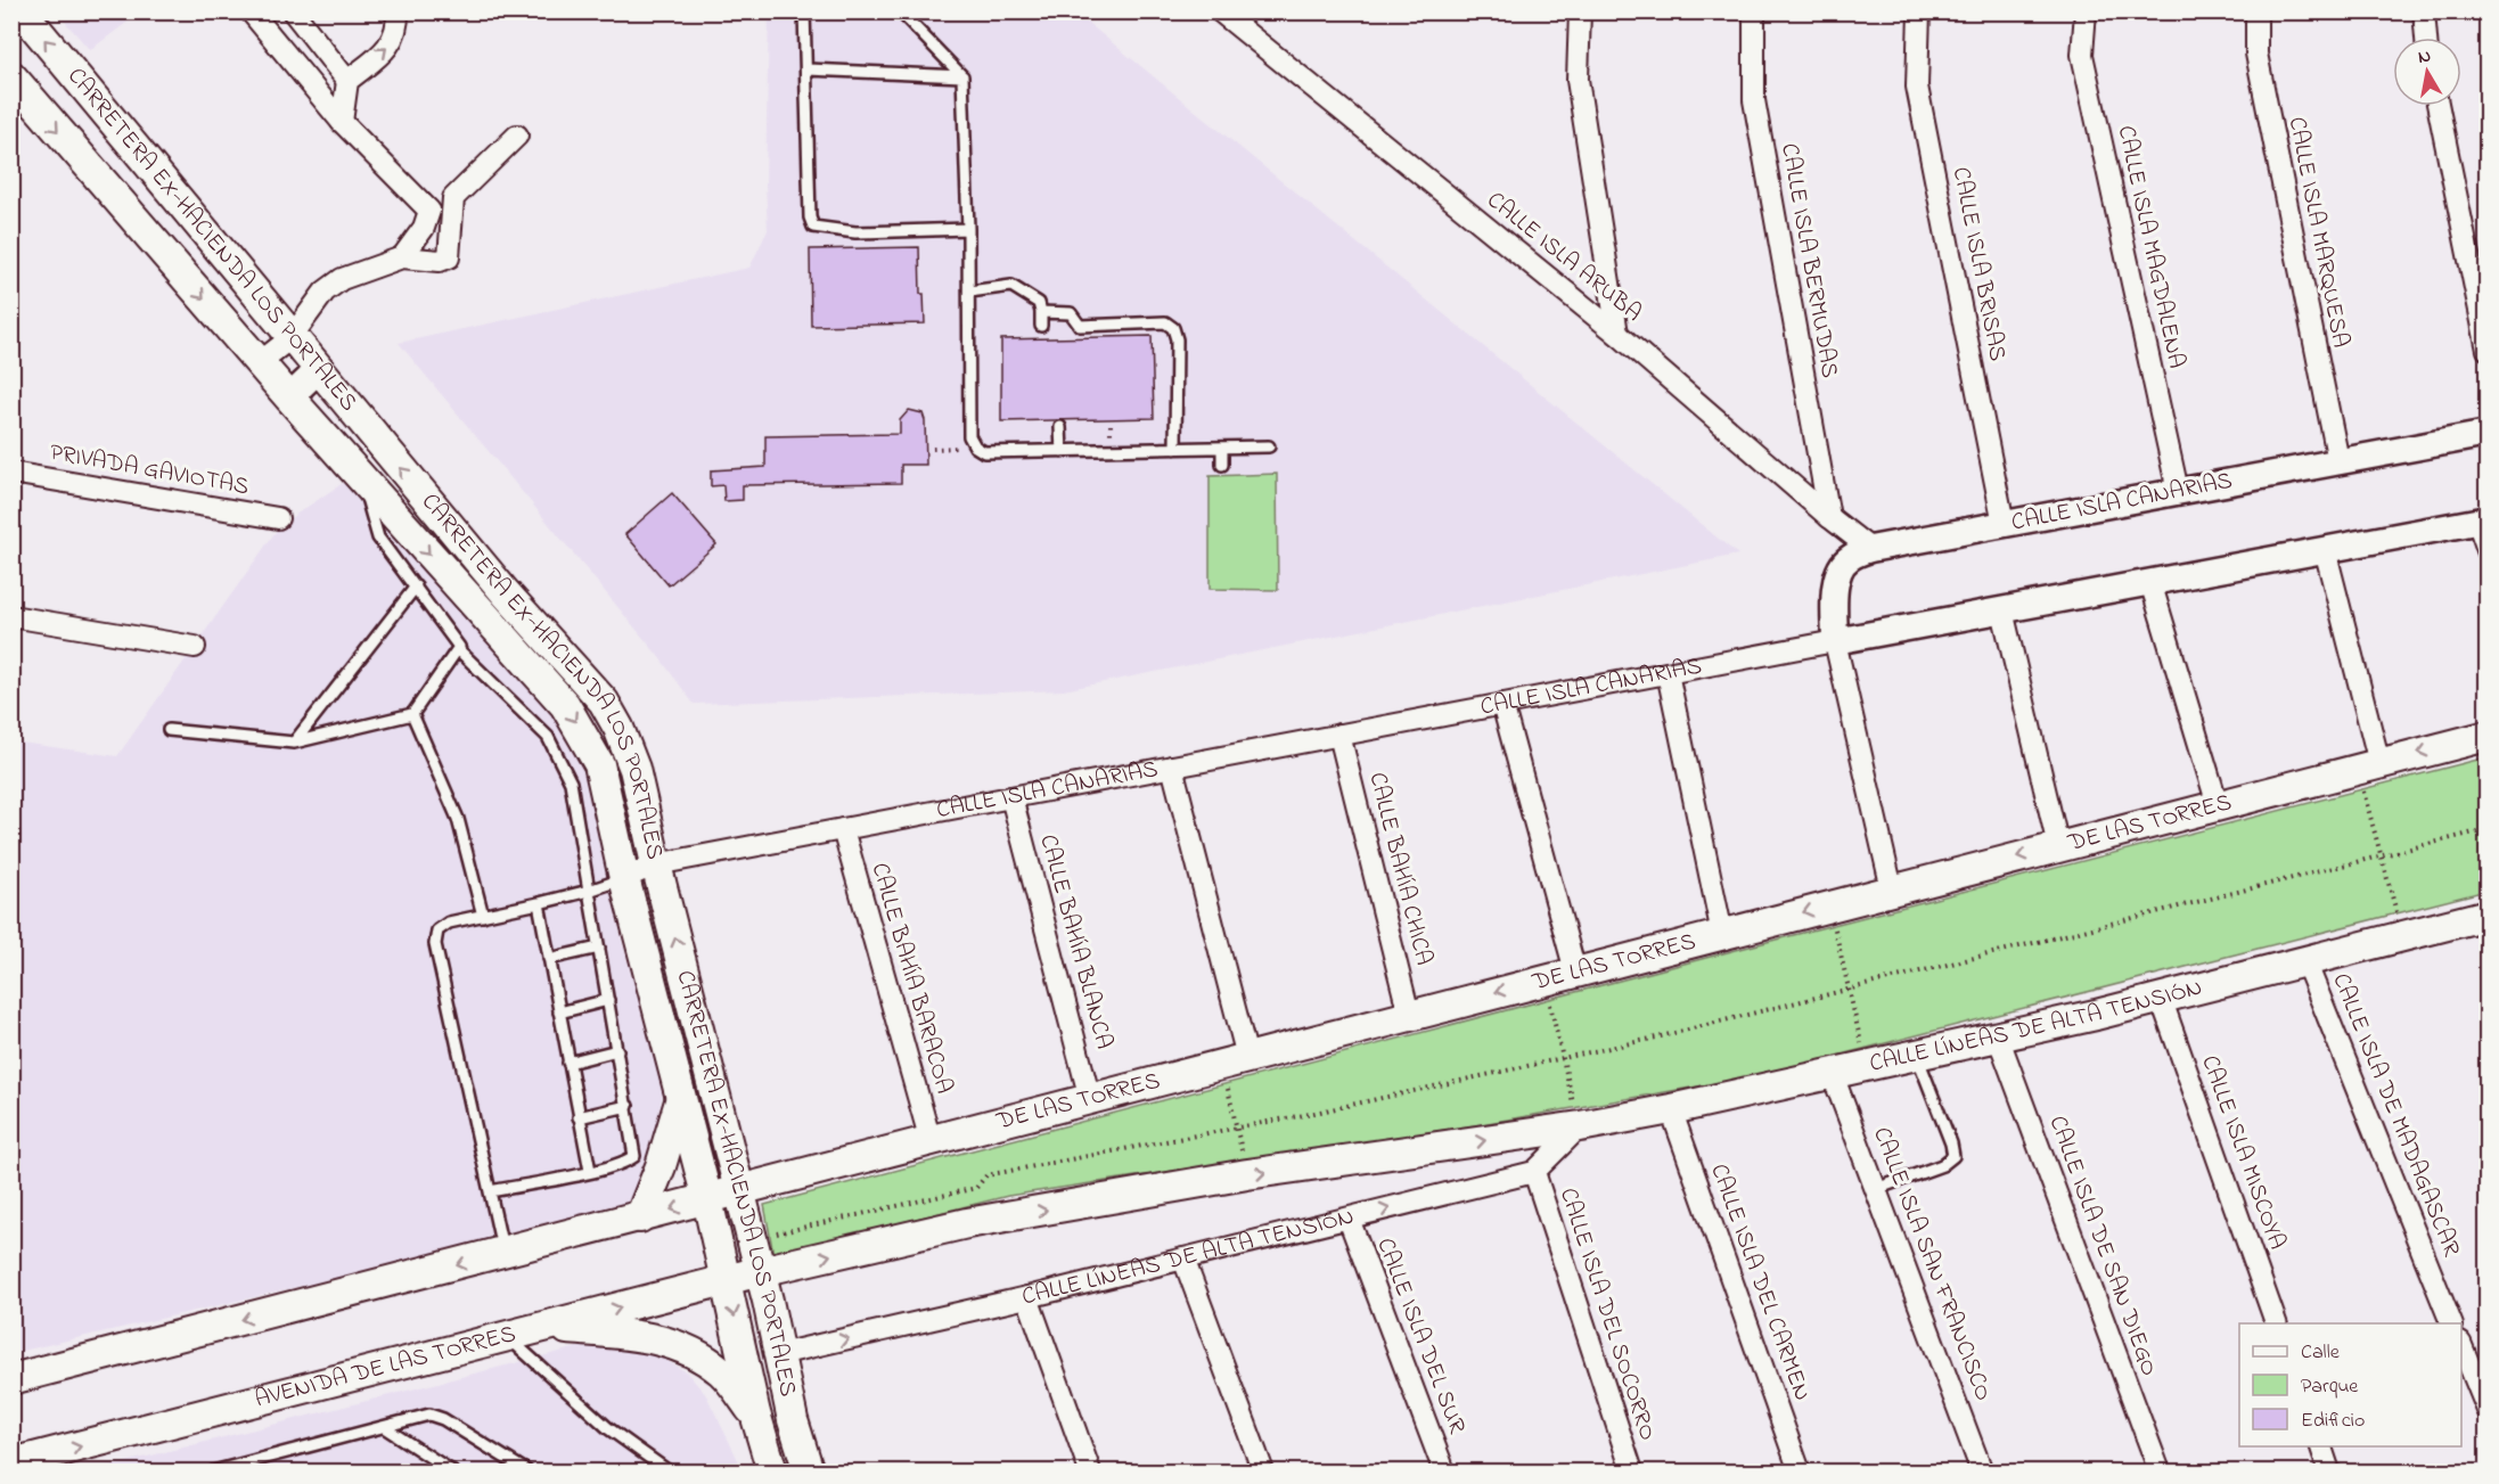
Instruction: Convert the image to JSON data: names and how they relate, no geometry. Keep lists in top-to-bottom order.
{
  "streets": {
    "main road": [
      "CARRETERA EX-HACIENDA LOS PORTALES",
      "DE LAS TORRES",
      "CALLE LÍNEAS DE ALTA TENSIÓN",
      "AVENIDA DE LAS TORRES"
    ],
    "street": [
      "CALLE ISLA MARQUESA",
      "CALLE ISLA MAGDALENA",
      "CALLE ISLA ARUBA",
      "CALLE ISLA BERMUDAS",
      "CALLE ISLA BRISAS",
      "PRIVADA GAVIOTAS",
      "CALLE ISLA CANARIAS",
      "CALLE BAHÍA CHICA",
      "CALLE BAHÍA BLANCA",
      "CALLE BAHÍA BARACOA",
      "CALLE ISLA DE MADAGASCAR",
      "CALLE ISLA MISCOYA",
      "CALLE ISLA DE SAN DIEGO",
      "CALLE ISLA SAN FRANCISCO",
      "CALLE ISLA DEL CARMEN",
      "CALLE ISLA DEL SOCORRO",
      "CALLE ISLA DEL SUR"
    ]
  },
  "crossings": [
    ["CALLE ISLA MARQUESA", "CALLE ISLA CANARIAS"],
    ["CARRETERA EX-HACIENDA LOS PORTALES", "CALLE ISLA CANARIAS"],
    ["CARRETERA EX-HACIENDA LOS PORTALES", "DE LAS TORRES"],
    ["CARRETERA EX-HACIENDA LOS PORTALES", "CALLE LÍNEAS DE ALTA TENSIÓN"],
    ["CARRETERA EX-HACIENDA LOS PORTALES", "AVENIDA DE LAS TORRES"],
    ["CALLE ISLA MAGDALENA", "CALLE ISLA CANARIAS"],
    ["CALLE ISLA ARUBA", "CALLE ISLA BERMUDAS"],
    ["CALLE ISLA ARUBA", "CALLE ISLA CANARIAS"],
    ["CALLE ISLA BRISAS", "CALLE ISLA CANARIAS"],
    ["CALLE ISLA CANARIAS", "CALLE BAHÍA CHICA"],
    ["CALLE ISLA CANARIAS", "CALLE BAHÍA BLANCA"],
    ["CALLE ISLA CANARIAS", "CALLE BAHÍA BARACOA"],
    ["DE LAS TORRES", "CALLE BAHÍA CHICA"],
    ["DE LAS TORRES", "CALLE BAHÍA BLANCA"],
    ["DE LAS TORRES", "CALLE BAHÍA BARACOA"],
    ["CALLE LÍNEAS DE ALTA TENSIÓN", "CALLE ISLA DE MADAGASCAR"],
    ["CALLE LÍNEAS DE ALTA TENSIÓN", "CALLE ISLA MISCOYA"],
    ["CALLE LÍNEAS DE ALTA TENSIÓN", "CALLE ISLA DE SAN DIEGO"],
    ["CALLE LÍNEAS DE ALTA TENSIÓN", "CALLE ISLA SAN FRANCISCO"],
    ["CALLE LÍNEAS DE ALTA TENSIÓN", "CALLE ISLA DEL CARMEN"],
    ["CALLE LÍNEAS DE ALTA TENSIÓN", "CALLE ISLA DEL SOCORRO"],
    ["CALLE LÍNEAS DE ALTA TENSIÓN", "CALLE ISLA DEL SUR"],
    ["CALLE LÍNEAS DE ALTA TENSIÓN", "AVENIDA DE LAS TORRES"]
  ],
  "one_way": ["CALLE LÍNEAS DE ALTA TENSIÓN"],
  "legend": ["Calle", "Parque", "Edificio"],
  "north": "top"
}
